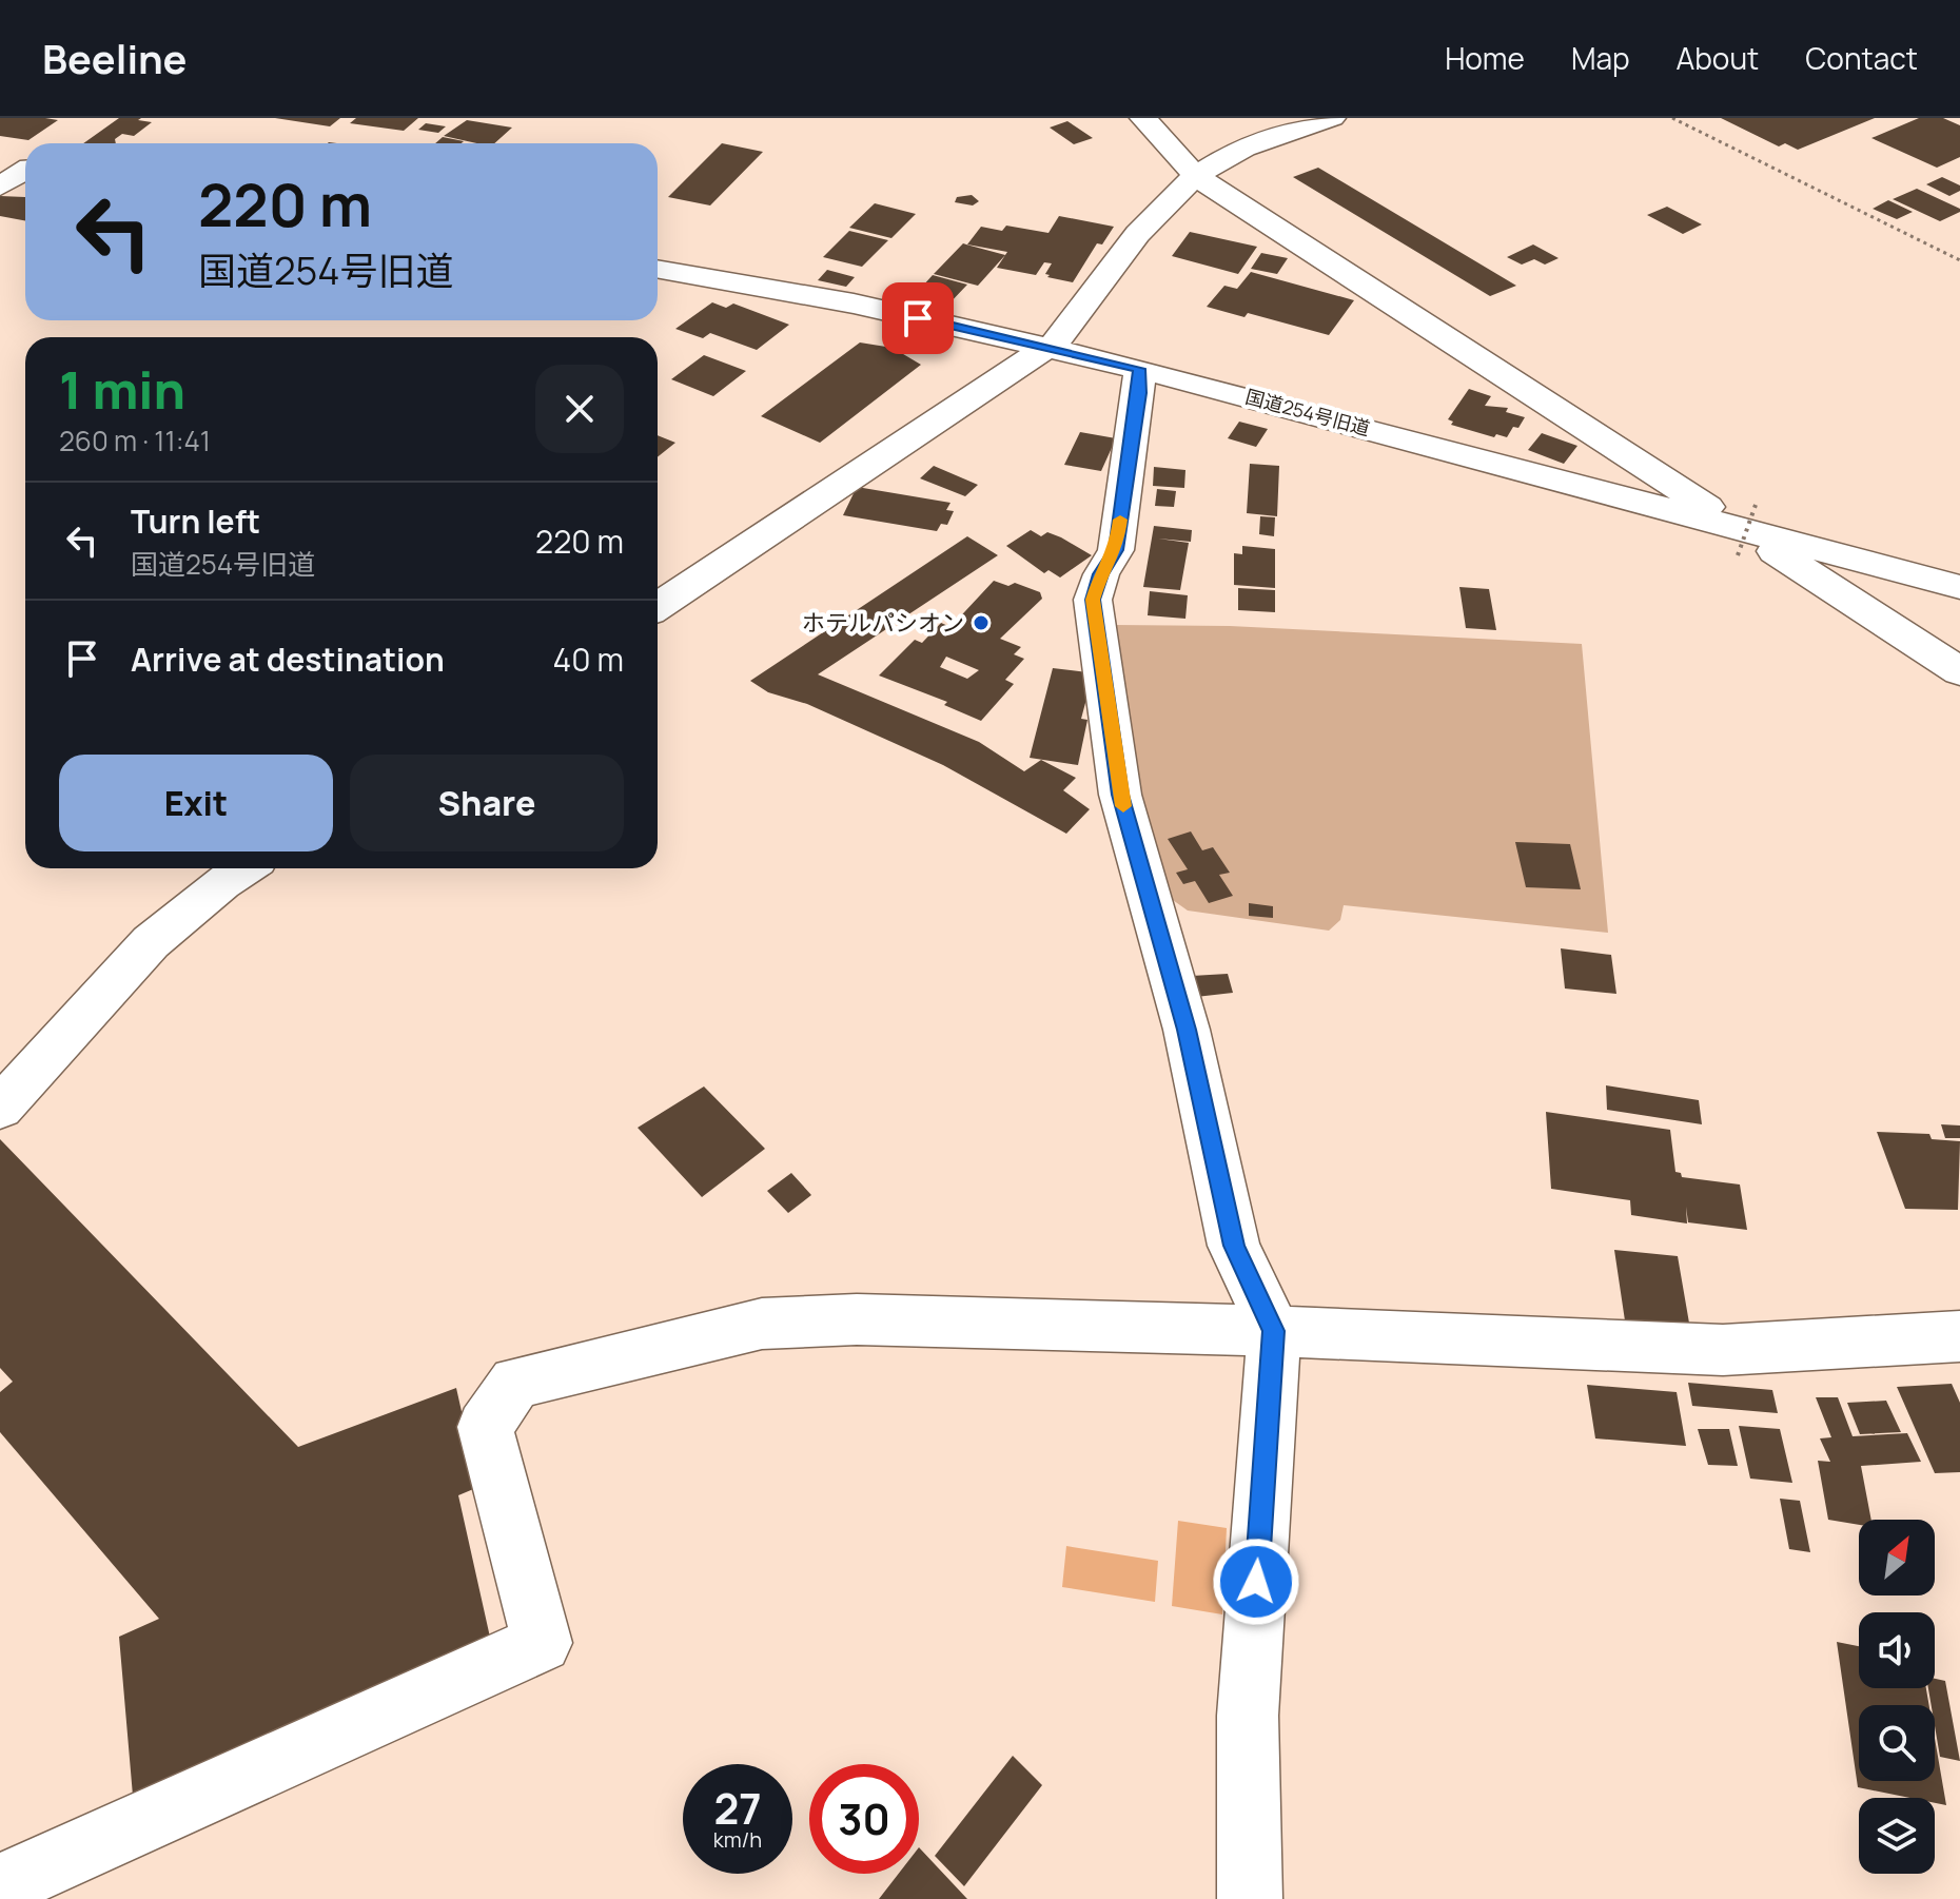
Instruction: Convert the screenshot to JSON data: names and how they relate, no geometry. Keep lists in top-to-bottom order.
{
  "streets": {
    "street": ["国道254号旧道"]
  },
  "places": ["ホテルパシオン"],
  "north": "top right",
  "page": {
    "header": "Beeline",
    "nav": [
      "Home",
      "Map",
      "About",
      "Contact"
    ],
    "turn": ["220 m", "国道254号旧道"],
    "heading": ["1 min", "260 m · 11:41"],
    "list": [
      {
        "name": "Turn left",
        "note": "国道254号旧道",
        "value": "220 m"
      },
      {
        "name": "Arrive at destination",
        "value": "40 m"
      }
    ],
    "buttons": ["Exit", "Share"],
    "speed": "27 km/h",
    "limit": "30"
  }
}
